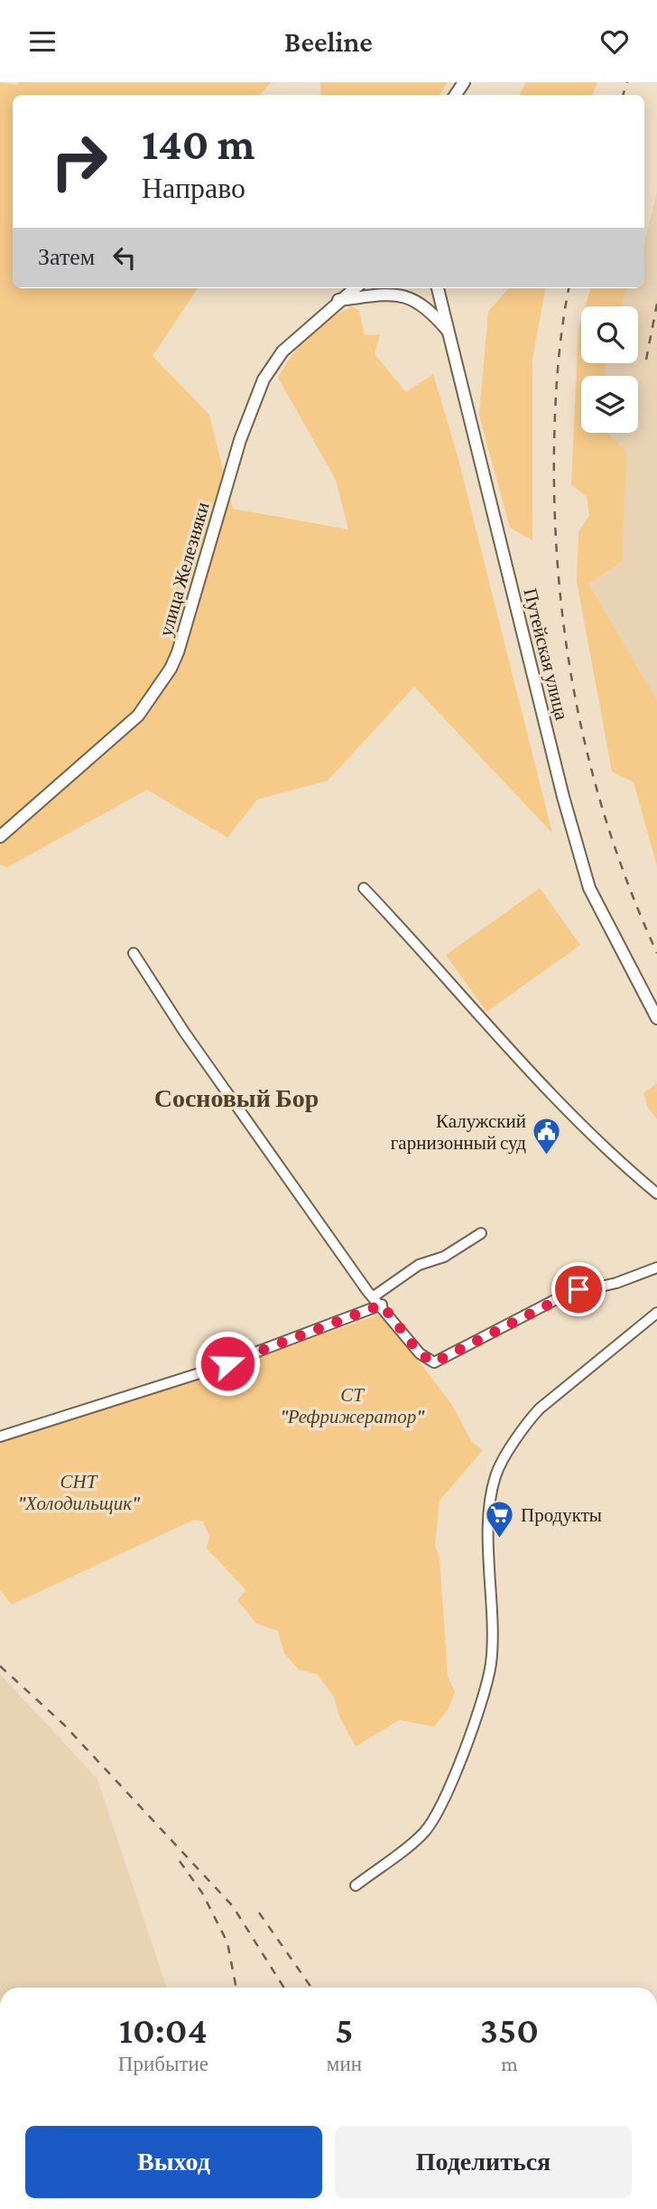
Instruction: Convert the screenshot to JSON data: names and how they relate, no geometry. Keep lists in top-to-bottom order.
{
  "streets": {
    "street": ["улица Железняки", "Путейская улица"]
  },
  "districts": ["Сосновый Бор"],
  "parks": ["СТ \"Рефрижератор\"", "СНТ \"Холодильщик\""],
  "places": {
    "public building": ["Калужский гарнизонный суд"],
    "supermarket": ["Продукты"]
  },
  "page": {
    "header": "Beeline",
    "turn": ["140 m", "Направо"],
    "then": "Затем",
    "eta": [
      "10:04",
      "Прибытие",
      "5",
      "мин",
      "350",
      "m"
    ],
    "buttons": ["Выход", "Поделиться"]
  }
}
